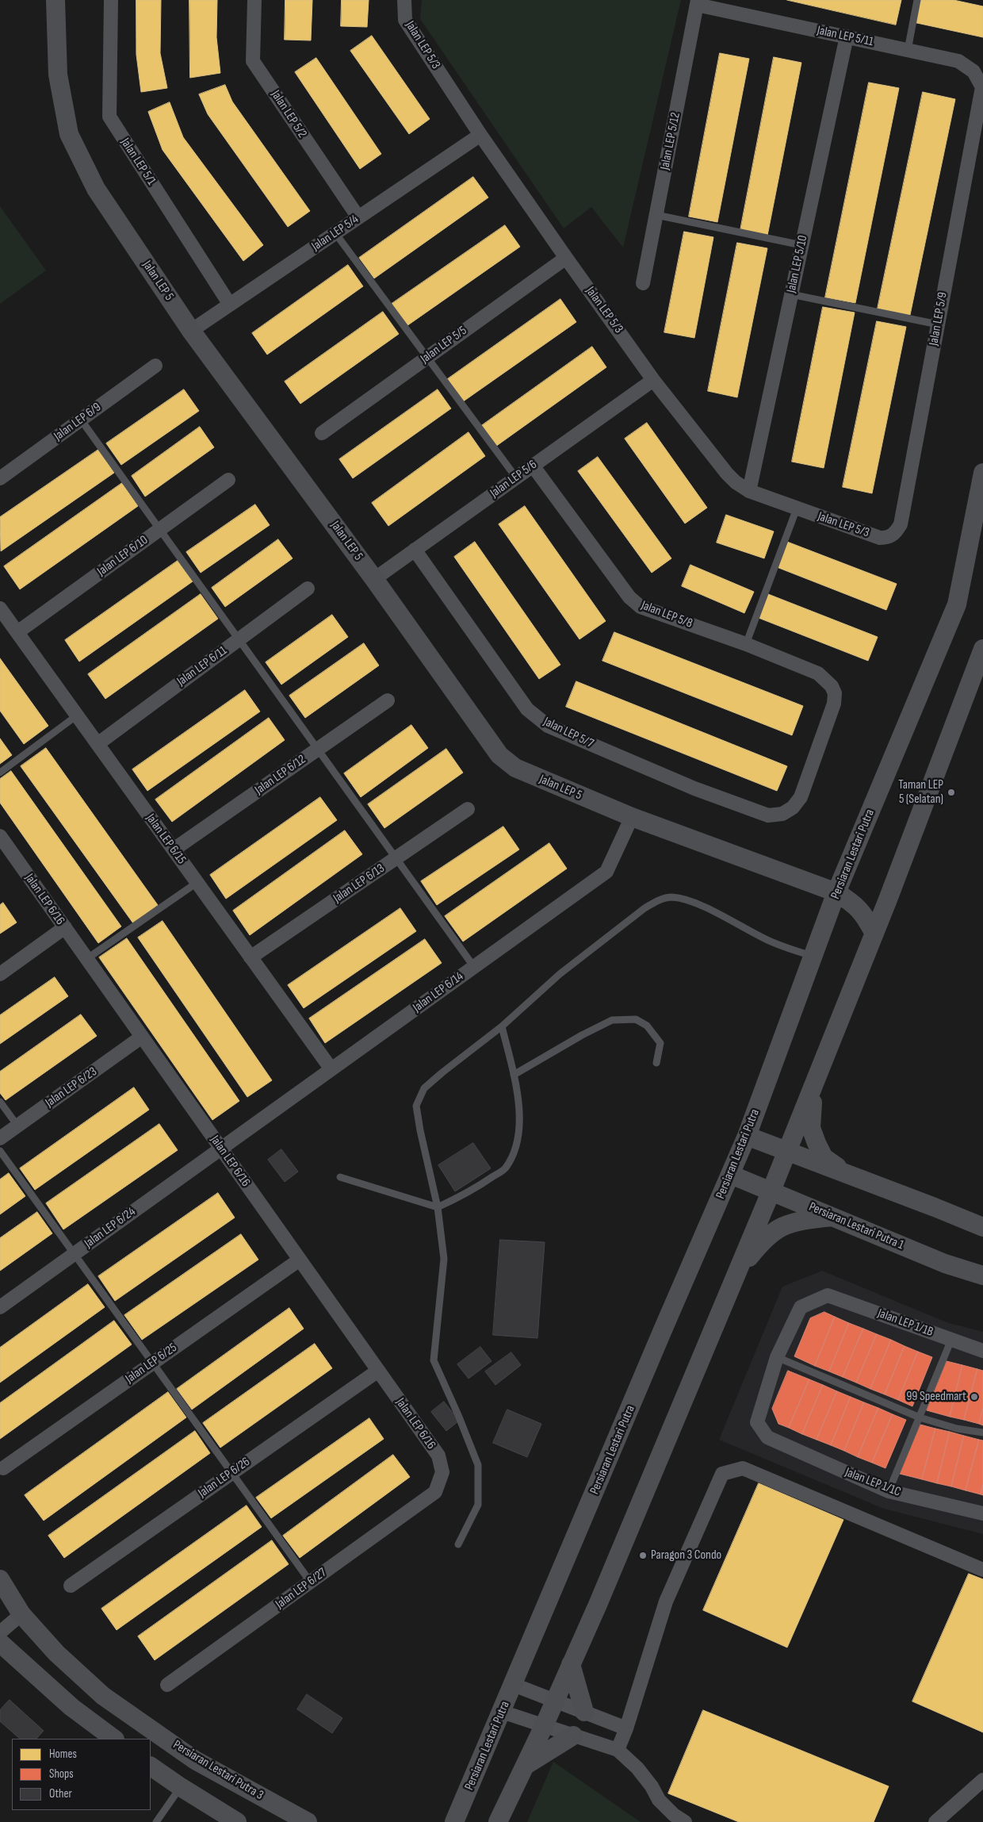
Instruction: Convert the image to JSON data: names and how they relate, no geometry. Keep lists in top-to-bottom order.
{
  "streets": {
    "street": [
      "Jalan LEP 5/11",
      "Jalan LEP 5/3",
      "Jalan LEP 5/2",
      "Jalan LEP 5/12",
      "Jalan LEP 5/1",
      "Jalan LEP 5/4",
      "Jalan LEP 5/10",
      "Jalan LEP 5",
      "Jalan LEP 5/9",
      "Jalan LEP 5/5",
      "Jalan LEP 6/9",
      "Jalan LEP 5/6",
      "Jalan LEP 6/10",
      "Jalan LEP 5/8",
      "Jalan LEP 6/11",
      "Jalan LEP 5/7",
      "Jalan LEP 6/12",
      "Jalan LEP 6/15",
      "Persiaran Lestari Putra",
      "Jalan LEP 6/13",
      "Jalan LEP 6/16",
      "Jalan LEP 6/14",
      "Jalan LEP 6/23",
      "Persiaran Lestari Putra 1",
      "Jalan LEP 6/24",
      "Jalan LEP 1/1B",
      "Jalan LEP 6/25",
      "Jalan LEP 6/26",
      "Jalan LEP 1/1C",
      "Jalan LEP 6/27",
      "Persiaran Lestari Putra 3"
    ]
  },
  "crossings": [
    ["Jalan LEP 5/11", "Jalan LEP 5/12"],
    ["Jalan LEP 5/11", "Jalan LEP 5/10"],
    ["Jalan LEP 5/11", "Jalan LEP 5/9"],
    ["Jalan LEP 5/3", "Jalan LEP 5/4"],
    ["Jalan LEP 5/3", "Jalan LEP 5/10"],
    ["Jalan LEP 5/3", "Jalan LEP 5/9"],
    ["Jalan LEP 5/3", "Jalan LEP 5/5"],
    ["Jalan LEP 5/3", "Jalan LEP 5/6"],
    ["Jalan LEP 5/2", "Jalan LEP 5/4"],
    ["Jalan LEP 5/1", "Jalan LEP 5/4"],
    ["Jalan LEP 5/4", "Jalan LEP 5"],
    ["Jalan LEP 5", "Jalan LEP 5/6"],
    ["Jalan LEP 5", "Persiaran Lestari Putra"],
    ["Jalan LEP 5", "Jalan LEP 6/14"],
    ["Jalan LEP 5/6", "Jalan LEP 5/8"],
    ["Jalan LEP 5/6", "Jalan LEP 5/7"],
    ["Jalan LEP 6/10", "Jalan LEP 6/15"],
    ["Jalan LEP 5/8", "Jalan LEP 5/7"],
    ["Jalan LEP 6/11", "Jalan LEP 6/15"],
    ["Jalan LEP 6/12", "Jalan LEP 6/15"],
    ["Jalan LEP 6/15", "Jalan LEP 6/13"],
    ["Jalan LEP 6/15", "Jalan LEP 6/14"],
    ["Persiaran Lestari Putra", "Persiaran Lestari Putra 1"],
    ["Jalan LEP 6/16", "Jalan LEP 6/14"],
    ["Jalan LEP 6/16", "Jalan LEP 6/23"],
    ["Jalan LEP 6/16", "Jalan LEP 6/24"],
    ["Jalan LEP 6/16", "Jalan LEP 6/25"],
    ["Jalan LEP 6/16", "Jalan LEP 6/26"],
    ["Jalan LEP 6/16", "Jalan LEP 6/27"],
    ["Jalan LEP 6/14", "Jalan LEP 6/24"],
    ["Jalan LEP 1/1B", "Jalan LEP 1/1C"]
  ],
  "places": ["Taman LEP 5 (Selatan)", "99 Speedmart", "Paragon 3 Condo"],
  "legend": ["Homes", "Shops", "Other"]
}
